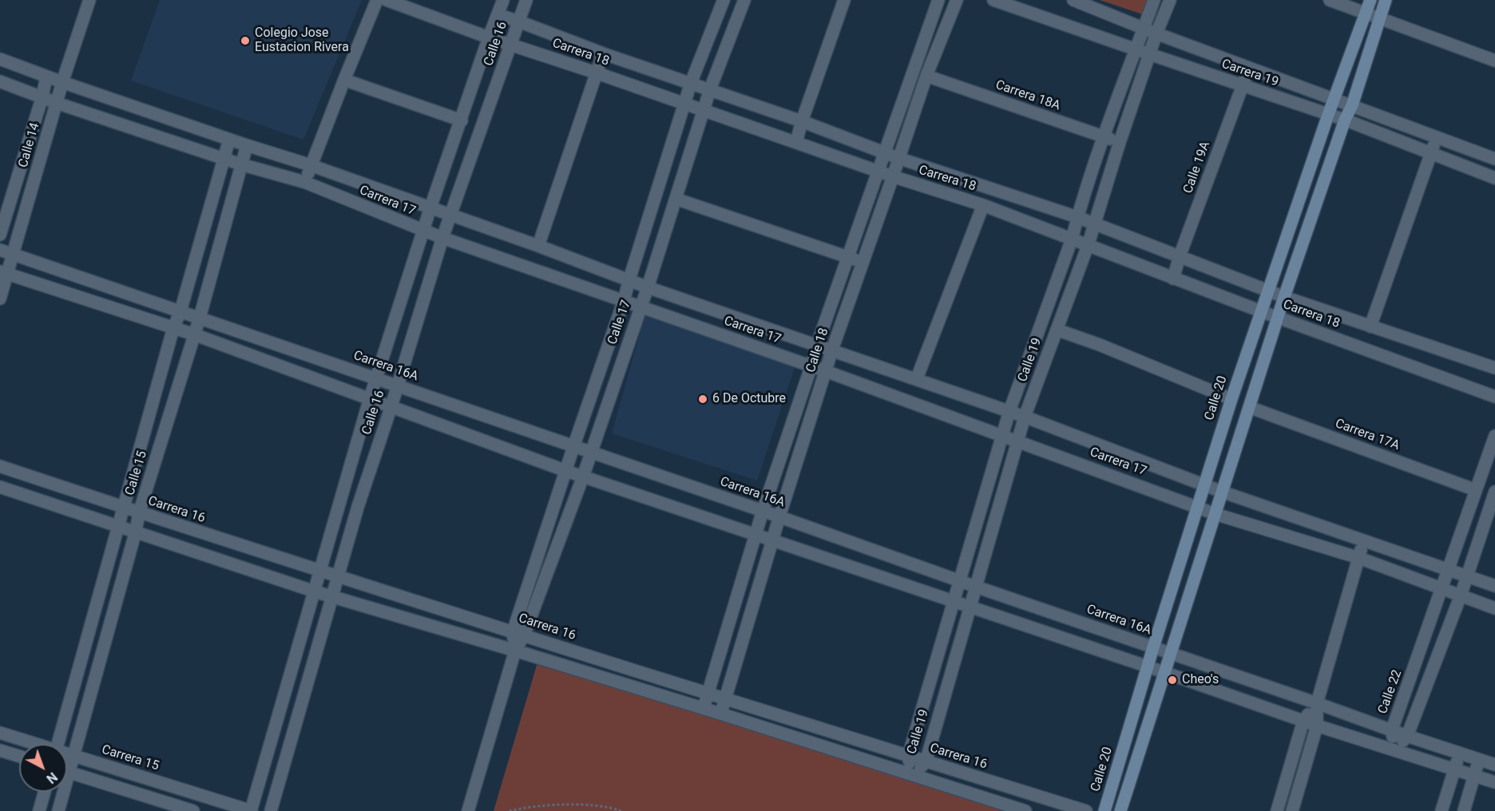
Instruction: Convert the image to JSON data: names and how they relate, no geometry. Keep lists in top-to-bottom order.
{
  "streets": {
    "street": [
      "Calle 16",
      "Carrera 18",
      "Carrera 19",
      "Carrera 18A",
      "Calle 14",
      "Calle 19A",
      "Carrera 17",
      "Calle 17",
      "Calle 18",
      "Calle 19",
      "Carrera 16A",
      "Calle 20",
      "Carrera 17A",
      "Calle 15",
      "Carrera 16",
      "Calle 22",
      "Carrera 15"
    ]
  },
  "crossings": [
    ["Calle 16", "Carrera 18"],
    ["Calle 16", "Carrera 17"],
    ["Calle 16", "Carrera 16A"],
    ["Calle 16", "Carrera 16"],
    ["Calle 16", "Carrera 15"],
    ["Carrera 18", "Calle 19A"],
    ["Carrera 18", "Calle 17"],
    ["Carrera 18", "Calle 18"],
    ["Carrera 18", "Calle 19"],
    ["Carrera 18", "Calle 20"],
    ["Carrera 19", "Calle 19A"],
    ["Carrera 19", "Calle 19"],
    ["Carrera 19", "Calle 20"],
    ["Carrera 18A", "Calle 18"],
    ["Carrera 18A", "Calle 19"],
    ["Calle 14", "Carrera 17"],
    ["Calle 14", "Carrera 16A"],
    ["Carrera 17", "Calle 17"],
    ["Carrera 17", "Calle 18"],
    ["Carrera 17", "Calle 19"],
    ["Carrera 17", "Calle 20"],
    ["Carrera 17", "Calle 15"],
    ["Carrera 17", "Calle 22"],
    ["Calle 17", "Carrera 16A"],
    ["Calle 17", "Carrera 16"],
    ["Calle 18", "Carrera 16A"],
    ["Calle 18", "Carrera 16"],
    ["Calle 19", "Carrera 16A"],
    ["Calle 19", "Carrera 16"],
    ["Carrera 16A", "Calle 20"],
    ["Carrera 16A", "Calle 15"],
    ["Carrera 16A", "Calle 22"],
    ["Carrera 17A", "Calle 22"],
    ["Calle 15", "Carrera 16"],
    ["Calle 15", "Carrera 15"]
  ],
  "places": ["Colegio Jose Eustacion Rivera", "6 De Octubre", "Cheo's"],
  "north": "bottom right"
}
